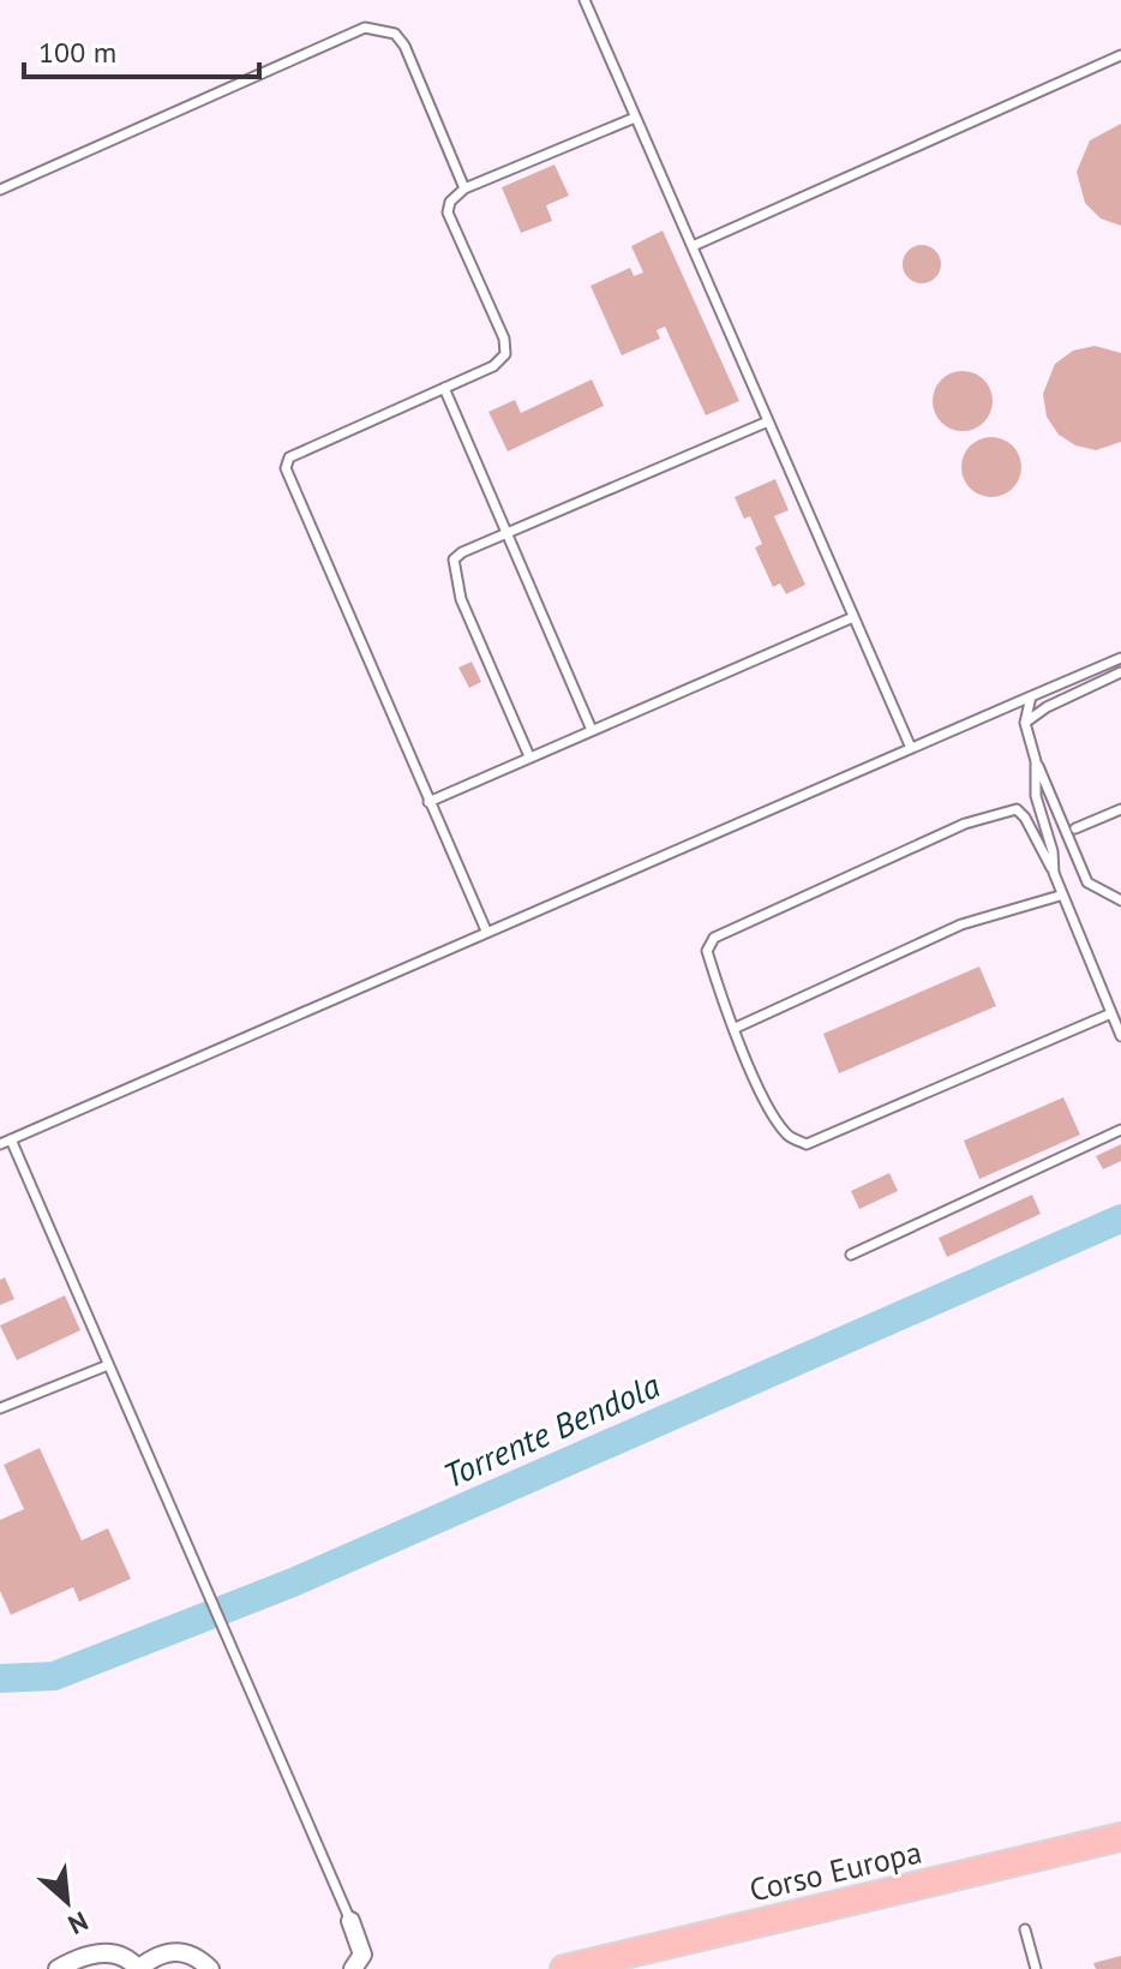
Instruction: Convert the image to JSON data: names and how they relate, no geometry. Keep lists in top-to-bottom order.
{
  "streets": {
    "main road": ["Corso Europa"]
  },
  "water": ["Torrente Bendola"],
  "scale_bar": "100 m",
  "north": "bottom right"
}
